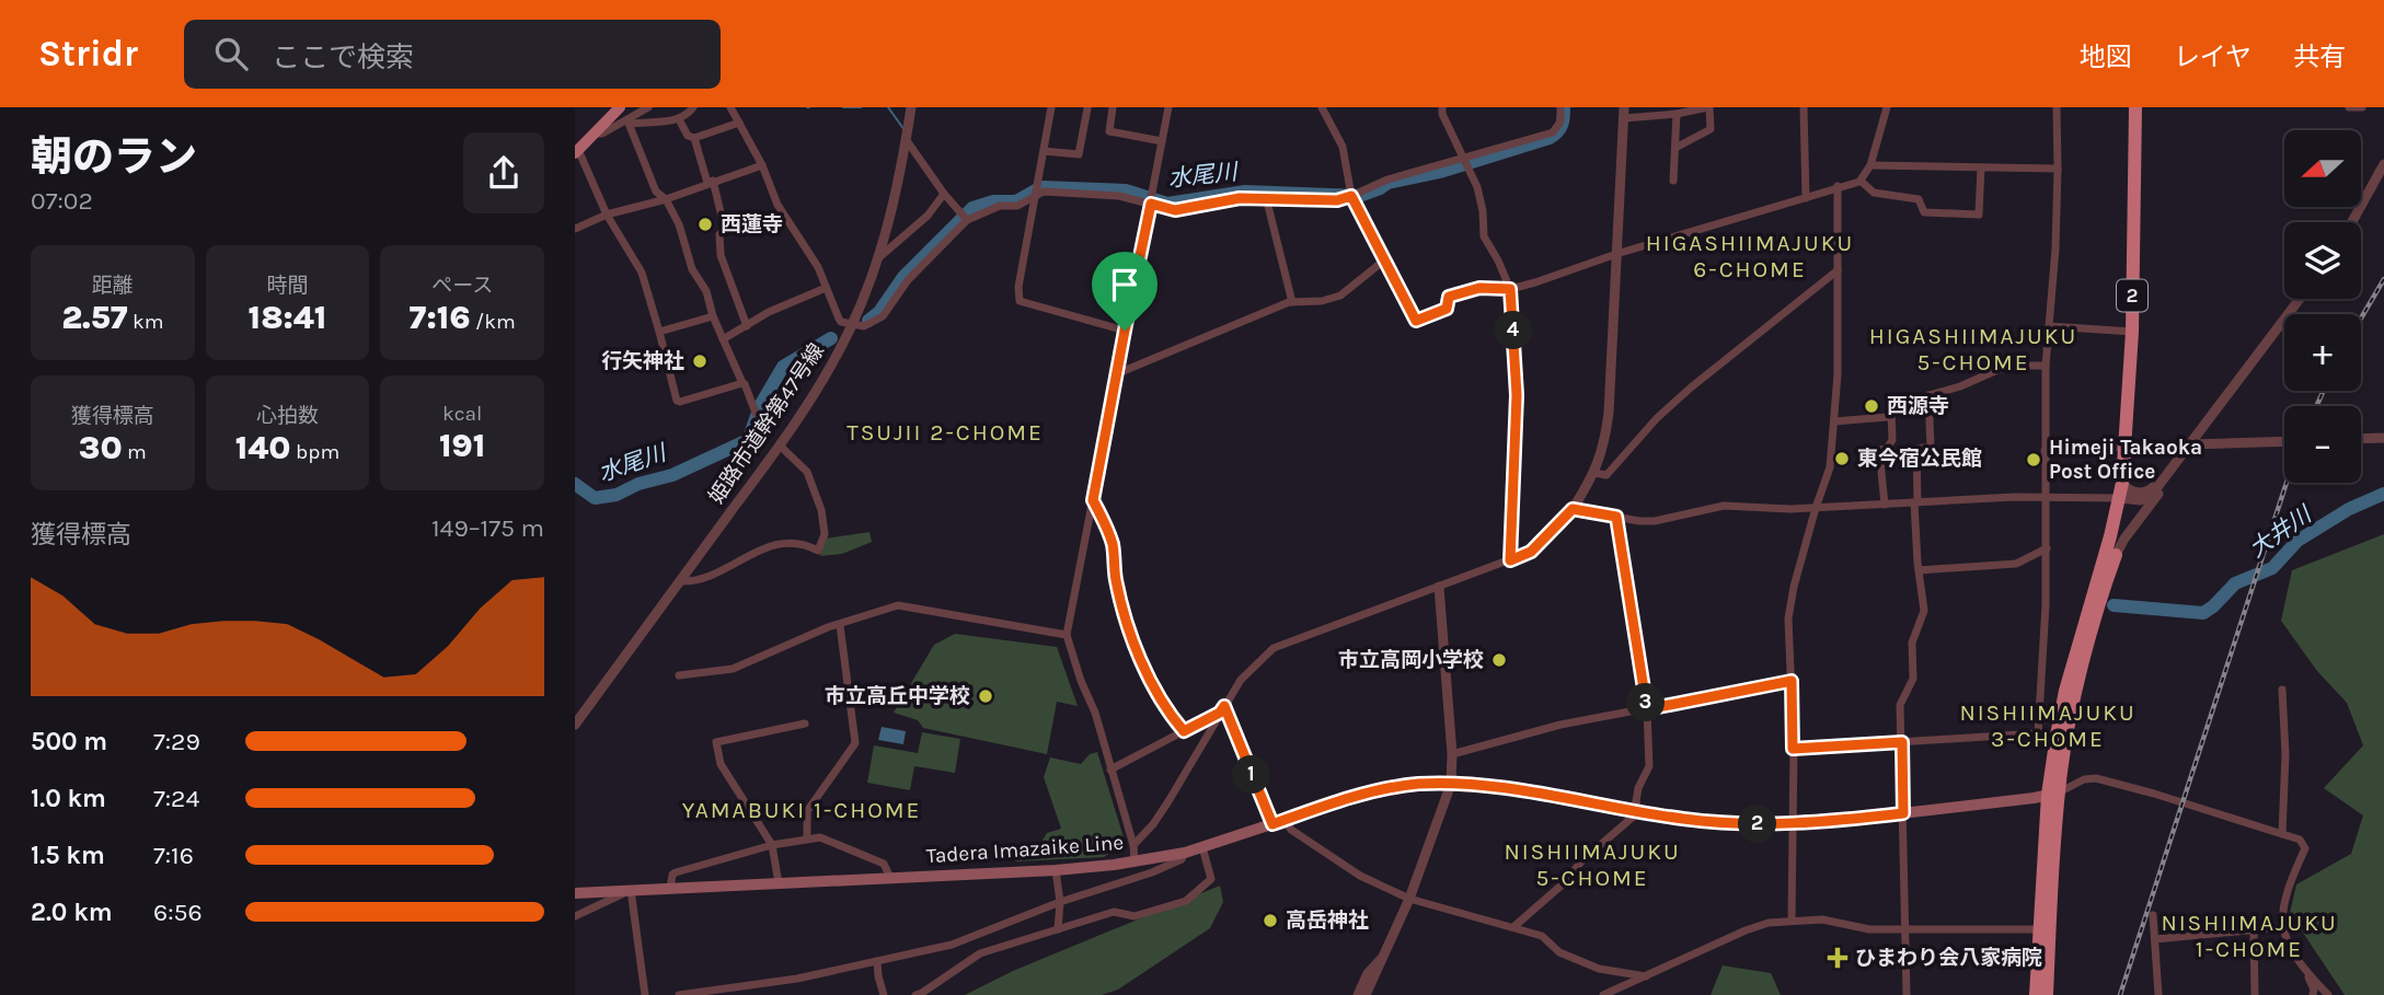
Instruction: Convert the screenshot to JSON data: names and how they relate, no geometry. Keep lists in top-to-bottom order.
{
  "streets": {
    "highway": ["2"],
    "main road": ["Tadera Imazaike Line"],
    "street": ["姫路市道幹第47号線"]
  },
  "crossings": [
    ["2", "Tadera Imazaike Line"]
  ],
  "districts": [
    "HIGASHIIMAJUKU 6-CHOME",
    "HIGASHIIMAJUKU 5-CHOME",
    "TSUJII 2-CHOME",
    "NISHIIMAJUKU 3-CHOME",
    "YAMABUKI 1-CHOME",
    "NISHIIMAJUKU 5-CHOME",
    "NISHIIMAJUKU 1-CHOME"
  ],
  "water": ["水尾川", "大井川"],
  "places": {
    "other": [
      "西蓮寺",
      "行矢神社",
      "西源寺",
      "東今宿公民館",
      "Himeji Takaoka Post Office",
      "市立高岡小学校",
      "市立高丘中学校",
      "高岳神社"
    ],
    "health": ["ひまわり会八家病院"]
  },
  "north": "left",
  "page": {
    "header": "Stridr",
    "search": "ここで検索",
    "nav": ["地図", "レイヤ", "共有"],
    "heading": ["朝のラン", "07:02"],
    "map_buttons": ["+", "−"],
    "stats": [
      ["距離", "2.57 km"],
      ["時間", "18:41"],
      ["ペース", "7:16 /km"],
      ["獲得標高", "30 m"],
      ["心拍数", "140 bpm"],
      ["kcal", "191"]
    ],
    "pins": [
      "4",
      "3",
      "1",
      "2"
    ],
    "chart": ["獲得標高", "149–175 m"],
    "list": [
      {
        "name": "500 m",
        "note": "7:29"
      },
      {
        "name": "1.0 km",
        "note": "7:24"
      },
      {
        "name": "1.5 km",
        "note": "7:16"
      },
      {
        "name": "2.0 km",
        "note": "6:56"
      }
    ]
  }
}
